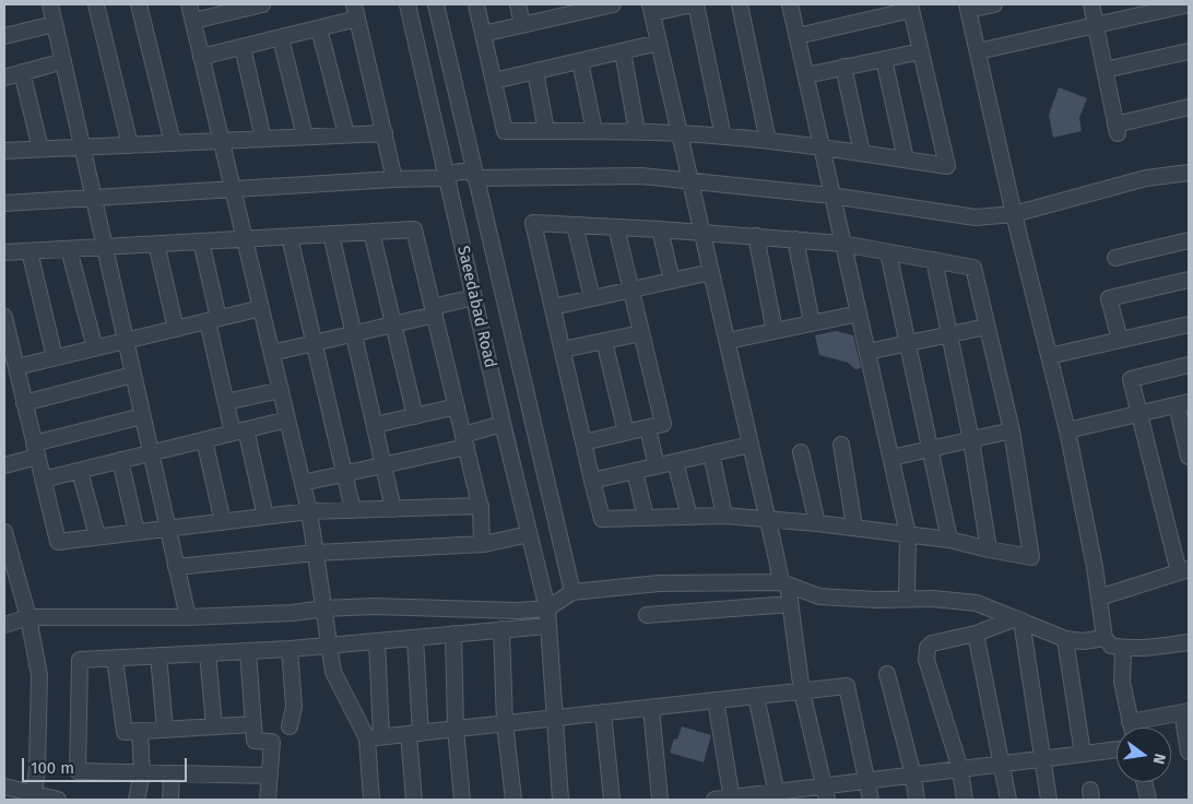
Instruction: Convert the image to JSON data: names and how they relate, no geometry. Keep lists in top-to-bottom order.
{
  "streets": {
    "street": ["Saeedabad Road"]
  },
  "scale_bar": "100 m",
  "north": "right"
}
